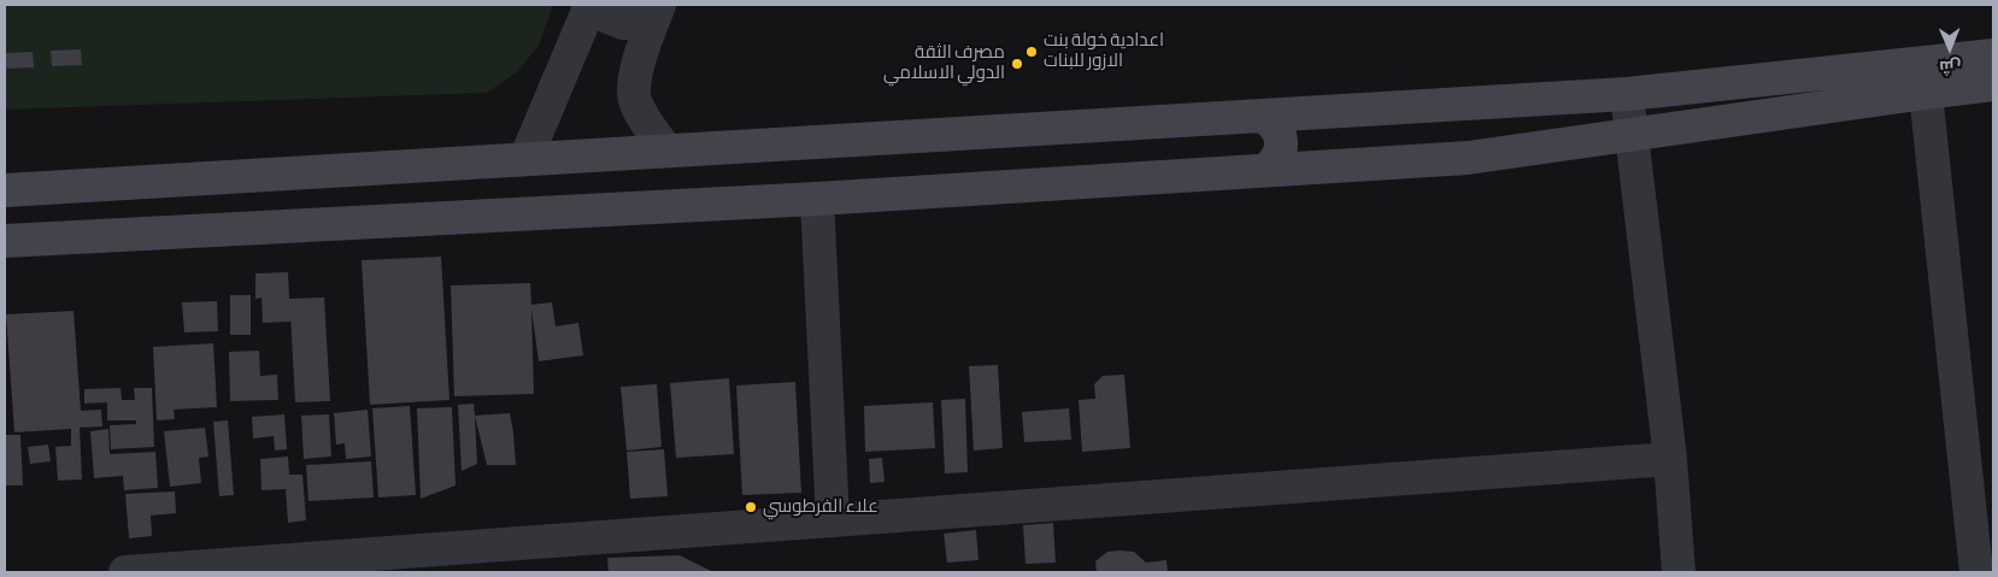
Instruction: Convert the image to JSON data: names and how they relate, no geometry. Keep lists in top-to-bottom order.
{
  "places": ["اعدادية خولة بنت الازور للبنات", "مصرف الثقة الدولي الاسلامي", "علاء الفرطوسي"],
  "north": "bottom"
}
